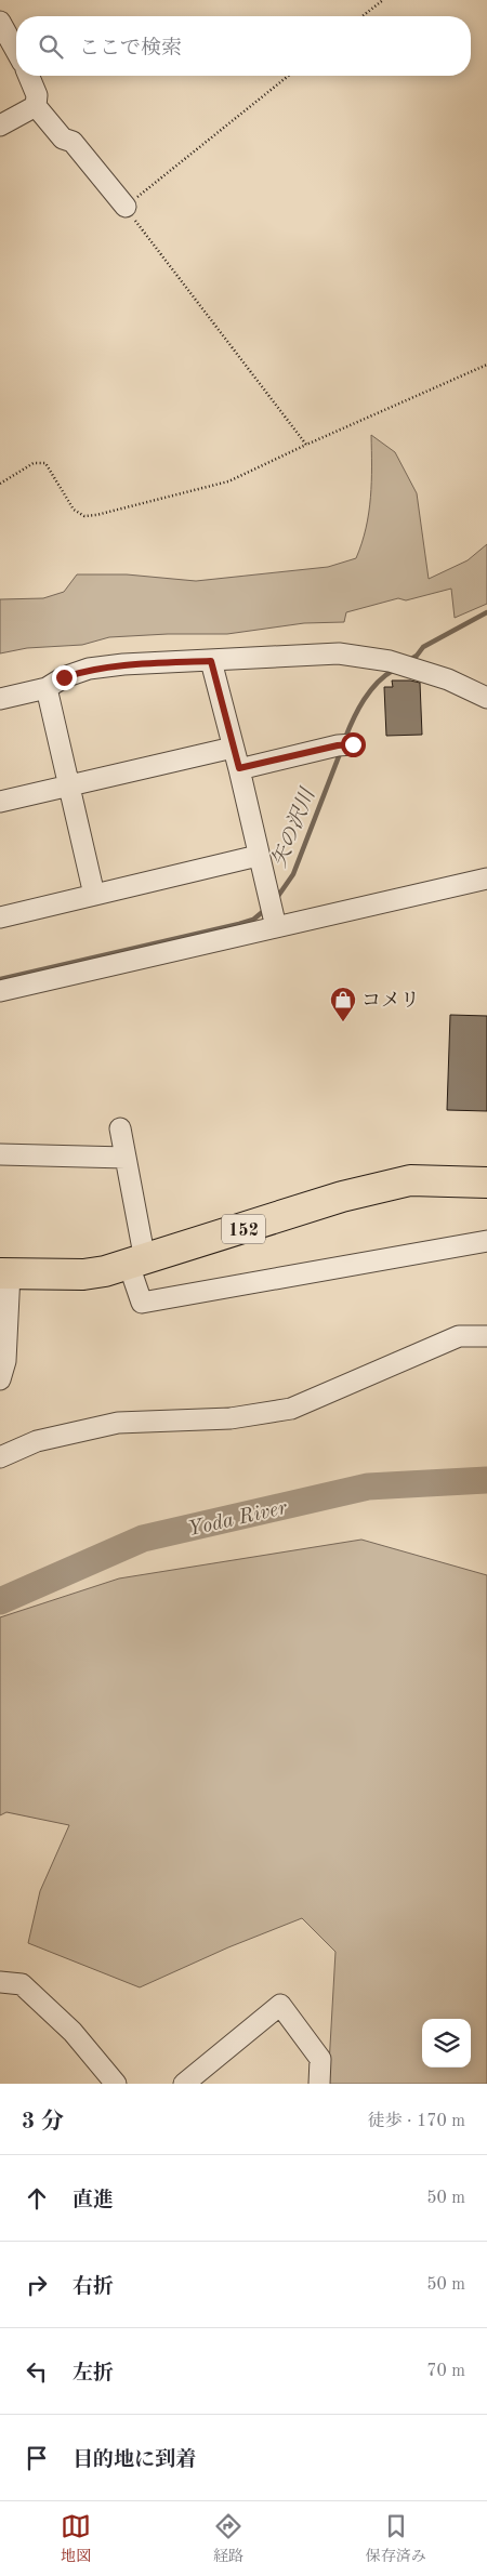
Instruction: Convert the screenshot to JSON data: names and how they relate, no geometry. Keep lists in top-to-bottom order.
{
  "streets": {
    "highway": ["152"]
  },
  "water": ["矢の沢川", "Yoda River"],
  "places": {
    "shop": ["コメリ"]
  },
  "page": {
    "search": "ここで検索",
    "heading": ["3 分", "徒歩 · 170 m"],
    "list": [
      ["直進", "50 m"],
      ["右折", "50 m"],
      ["左折", "70 m"],
      "目的地に到着"
    ],
    "nav": ["地図", "経路", "保存済み"]
  }
}
